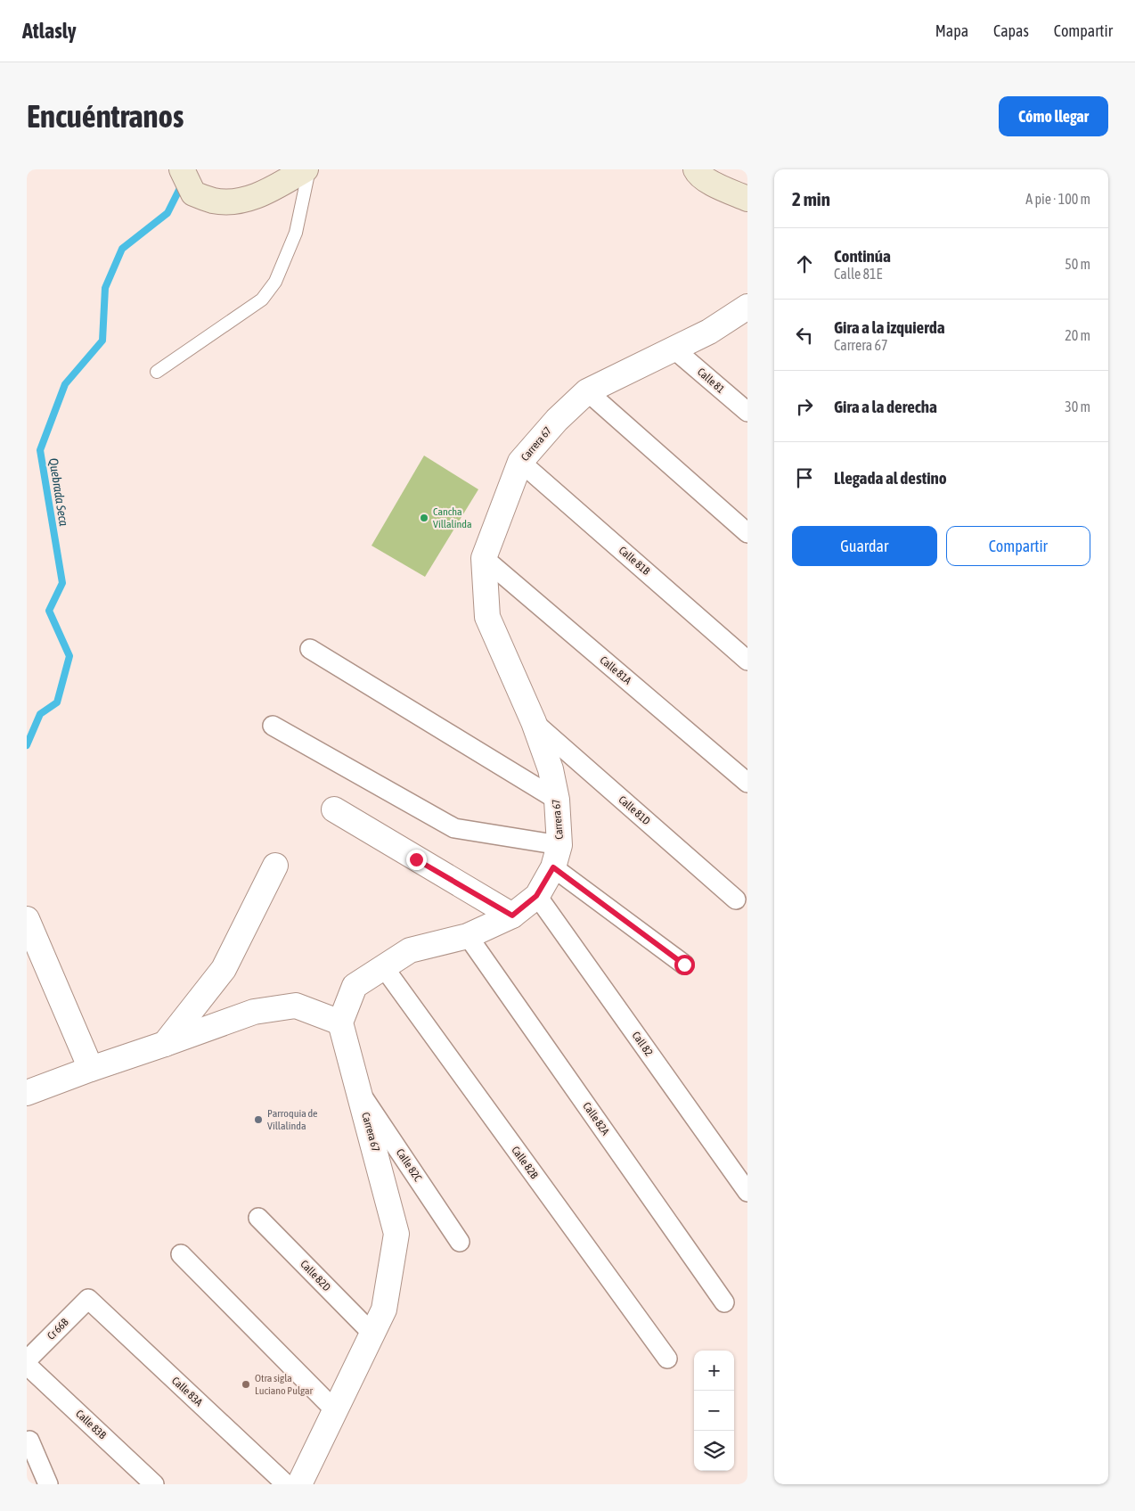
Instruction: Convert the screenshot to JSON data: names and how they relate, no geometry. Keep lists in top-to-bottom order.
{
  "streets": {
    "street": [
      "Calle 81",
      "Carrera 67",
      "Calle 81B",
      "Calle 81A",
      "Calle 81D",
      "Call 82",
      "Calle 82A",
      "Calle 82B",
      "Calle 82C",
      "Calle 82D",
      "Cr 66B",
      "Calle 83A",
      "Calle 83B"
    ]
  },
  "crossings": [
    ["Calle 81", "Carrera 67"],
    ["Carrera 67", "Calle 81B"],
    ["Carrera 67", "Calle 81A"],
    ["Carrera 67", "Calle 81D"],
    ["Carrera 67", "Calle 82C"],
    ["Carrera 67", "Calle 82D"],
    ["Carrera 67", "Calle 83A"],
    ["Cr 66B", "Calle 83A"]
  ],
  "water": ["Quebrada Seca"],
  "places": ["Cancha Villalinda", "Parroquia de Villalinda", "Otra sigla Luciano Pulgar"],
  "page": {
    "header": "Atlasly",
    "nav": ["Mapa", "Capas", "Compartir"],
    "buttons": [
      "Cómo llegar",
      ["Guardar", "Compartir"]
    ],
    "title": "Encuéntranos",
    "heading": ["2 min", "A pie · 100 m"],
    "list": [
      ["Continúa", "Calle 81E", "50 m"],
      ["Gira a la izquierda", "Carrera 67", "20 m"],
      ["Gira a la derecha", "30 m"],
      "Llegada al destino"
    ],
    "map_buttons": ["+", "−"]
  }
}
